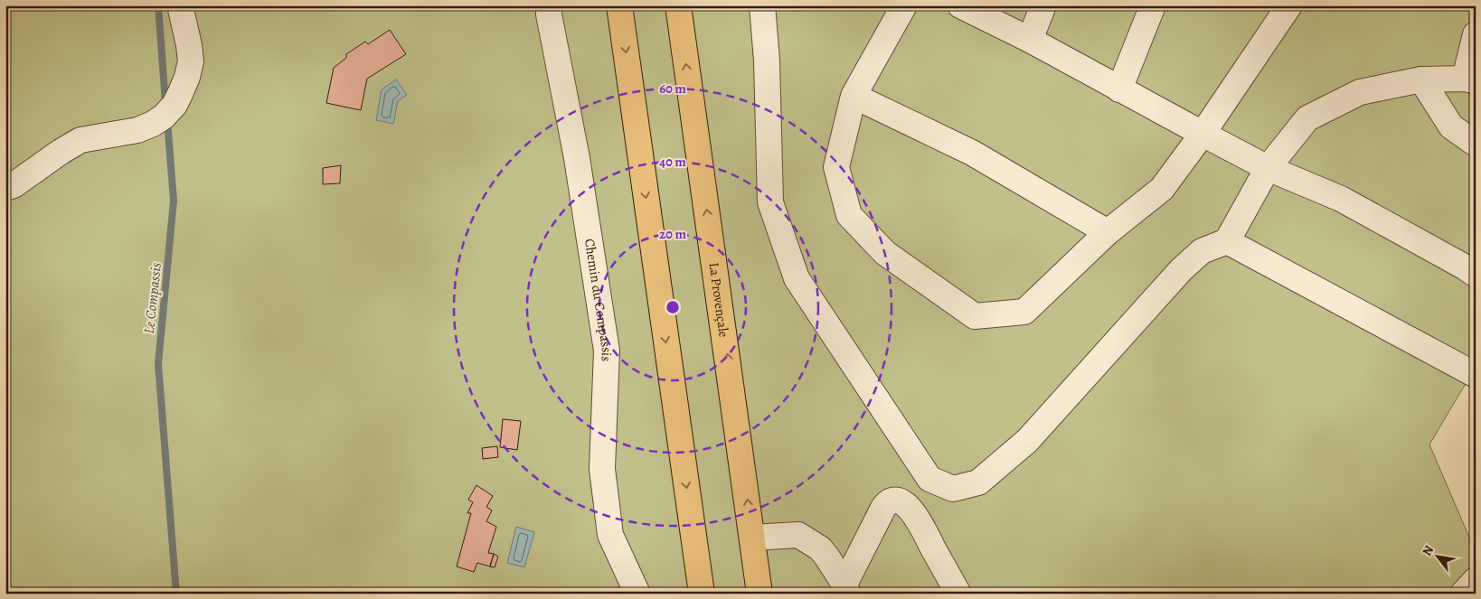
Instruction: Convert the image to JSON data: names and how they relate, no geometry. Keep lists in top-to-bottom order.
{
  "streets": {
    "highway": ["La Provençale"],
    "street": ["Chemin du Compassis"]
  },
  "water": ["Le Compassis"],
  "north": "top left",
  "rings": ["60 m", "40 m", "20 m"]
}
